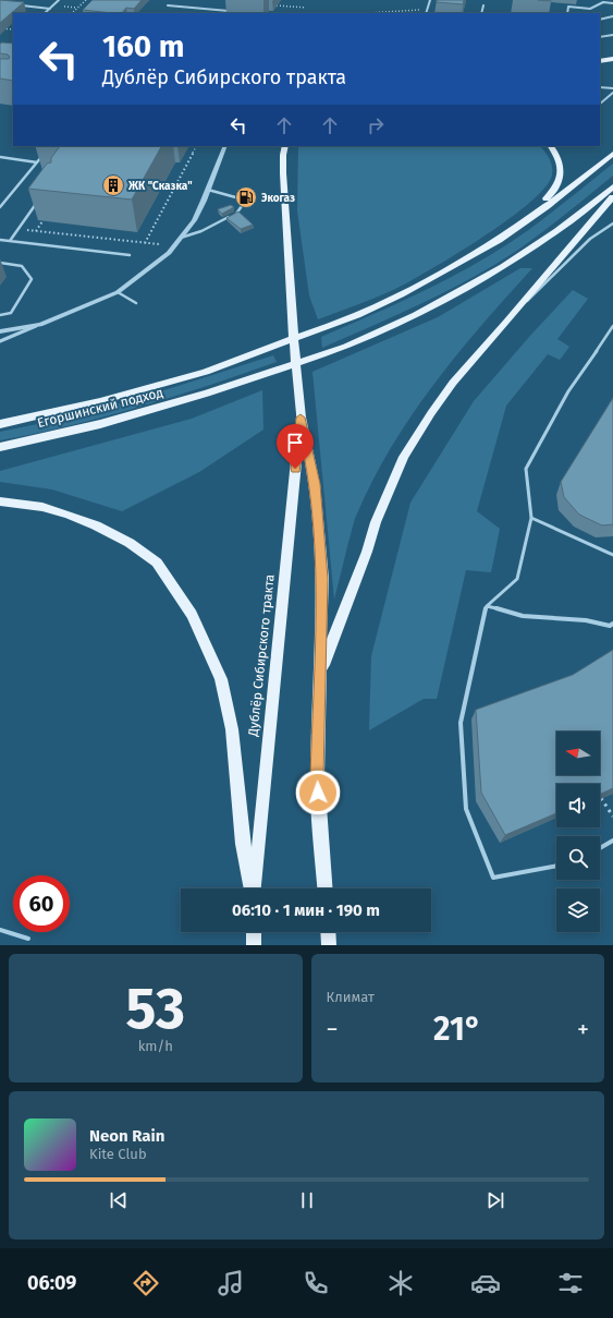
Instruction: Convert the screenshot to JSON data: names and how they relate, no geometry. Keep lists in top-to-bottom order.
{
  "streets": {
    "main road": ["Егоршинский подход", "Дублёр Сибирского тракта"]
  },
  "places": {
    "building": ["ЖК \"Сказка\""],
    "fuel station": ["Экогаз"]
  },
  "north": "left",
  "page": {
    "turn": ["160 m", "Дублёр Сибирского тракта"],
    "limit": "60",
    "trip": "06:10 · 1 мин · 190 m",
    "tile": [
      ["53", "km/h"],
      "Климат"
    ],
    "heat": ["−", "21°", "+"],
    "song": ["Neon Rain", "Kite Club"],
    "tabs": "06:09"
  }
}
